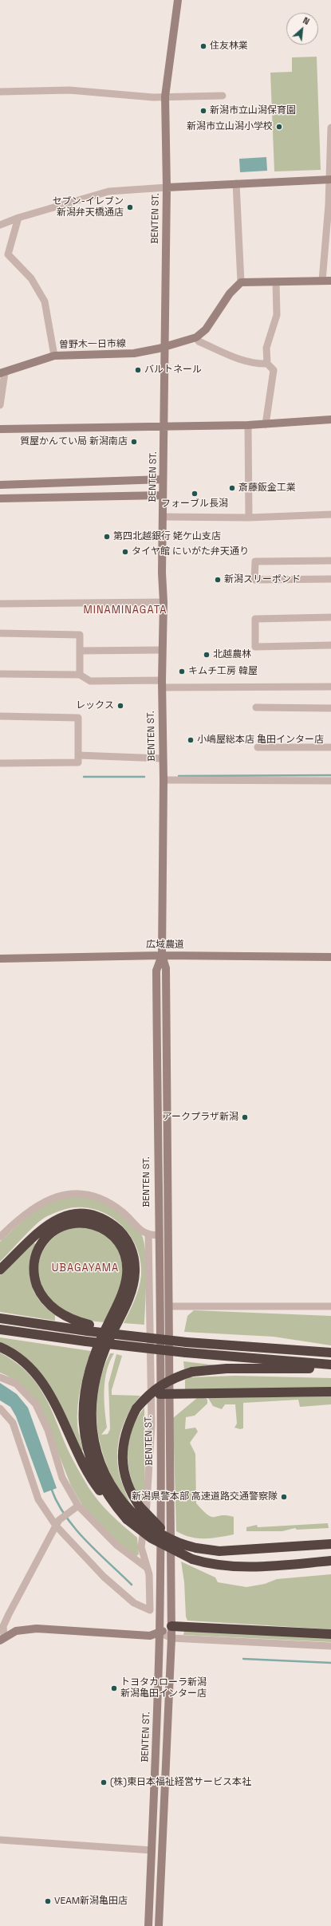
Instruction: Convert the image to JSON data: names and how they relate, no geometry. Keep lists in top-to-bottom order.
{
  "streets": {
    "street": ["BENTEN ST.", "曽野木一日市線", "広域農道"]
  },
  "crossings": [
    ["BENTEN ST.", "曽野木一日市線"],
    ["BENTEN ST.", "広域農道"]
  ],
  "districts": ["MINAMINAGATA", "UBAGAYAMA"],
  "places": [
    "住友林業",
    "新潟市立山潟保育園",
    "新潟市立山潟小学校",
    "セブン-イレブン 新潟弁天橋通店",
    "バルトネール",
    "質屋かんてい局 新潟南店",
    "斎藤鈑金工業",
    "フォーブル長潟",
    "第四北越銀行 姥ケ山支店",
    "タイヤ館 にいがた弁天通り",
    "新潟スリーポンド",
    "北越農林",
    "キムチ工房 韓屋",
    "レックス",
    "小嶋屋総本店 亀田インター店",
    "アークプラザ新潟",
    "新潟県警本部 高速道路交通警察隊",
    "トヨタカローラ新潟 新潟亀田インター店",
    "(株)東日本福祉経営サービス本社",
    "VEAM新潟亀田店"
  ],
  "north": "top right"
}
